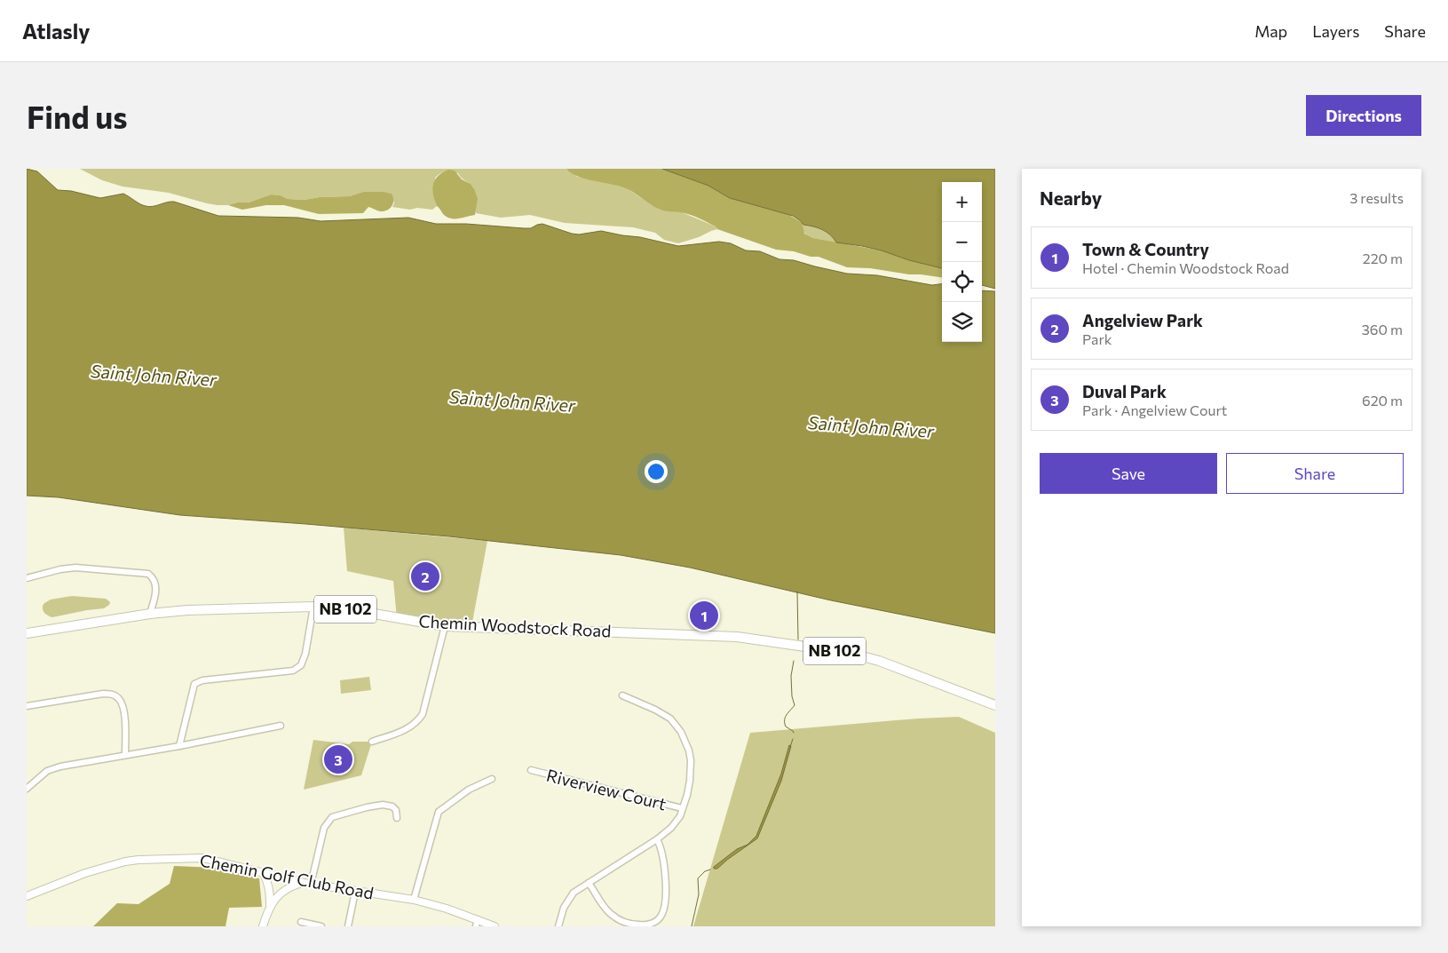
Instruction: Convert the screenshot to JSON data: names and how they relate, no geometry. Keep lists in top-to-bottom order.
{
  "streets": {
    "main road": ["NB 102", "Chemin Woodstock Road"],
    "street": ["Riverview Court", "Chemin Golf Club Road"]
  },
  "water": ["Saint John River"],
  "page": {
    "header": "Atlasly",
    "nav": ["Map", "Layers", "Share"],
    "buttons": [
      "Directions",
      ["Save", "Share"]
    ],
    "title": "Find us",
    "heading": ["Nearby", "3 results"],
    "map_buttons": ["+", "−"],
    "list": [
      {
        "mark": "1",
        "name": "Town & Country",
        "note": "Hotel · Chemin Woodstock Road",
        "value": "220 m"
      },
      {
        "mark": "2",
        "name": "Angelview Park",
        "note": "Park",
        "value": "360 m"
      },
      {
        "mark": "3",
        "name": "Duval Park",
        "note": "Park · Angelview Court",
        "value": "620 m"
      }
    ],
    "pins": ["2", "1", "3"]
  }
}
